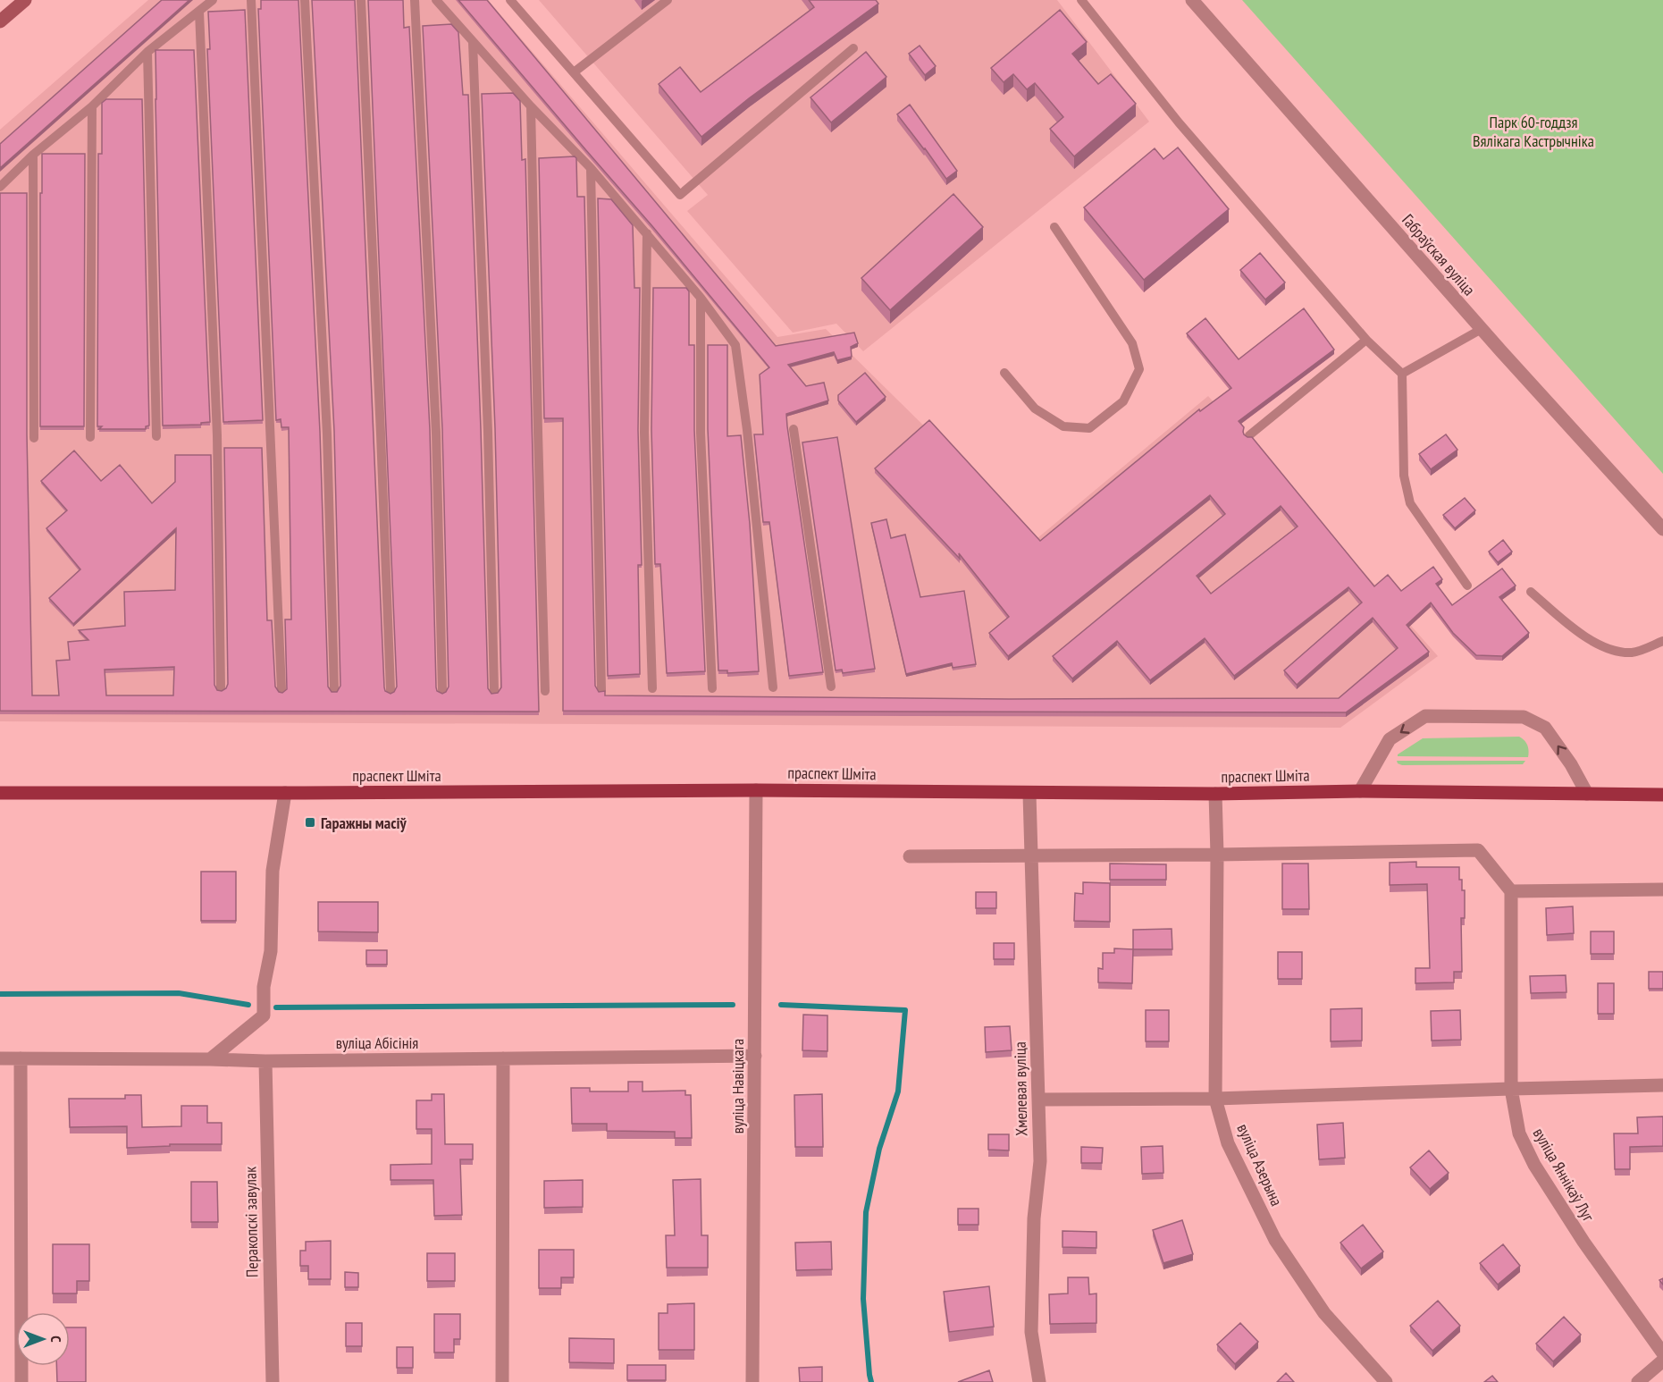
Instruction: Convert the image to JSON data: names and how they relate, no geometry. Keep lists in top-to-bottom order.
{
  "streets": {
    "main road": ["праспект Шміта"],
    "street": [
      "Габраўская вуліца",
      "вуліца Абісінія",
      "вуліца Навіцкага",
      "Хмелевая вуліца",
      "вуліца Азерына",
      "вуліца Яннікаў Луг",
      "Перакопскі завулак"
    ]
  },
  "crossings": [
    ["праспект Шміта", "вуліца Навіцкага"],
    ["праспект Шміта", "Хмелевая вуліца"],
    ["праспект Шміта", "вуліца Азерына"],
    ["вуліца Абісінія", "вуліца Навіцкага"],
    ["вуліца Абісінія", "Перакопскі завулак"]
  ],
  "parks": ["Парк 60-годдзя Вялікага Кастрычніка"],
  "places": {
    "transit": ["Гаражны масіў"]
  },
  "north": "right"
}
